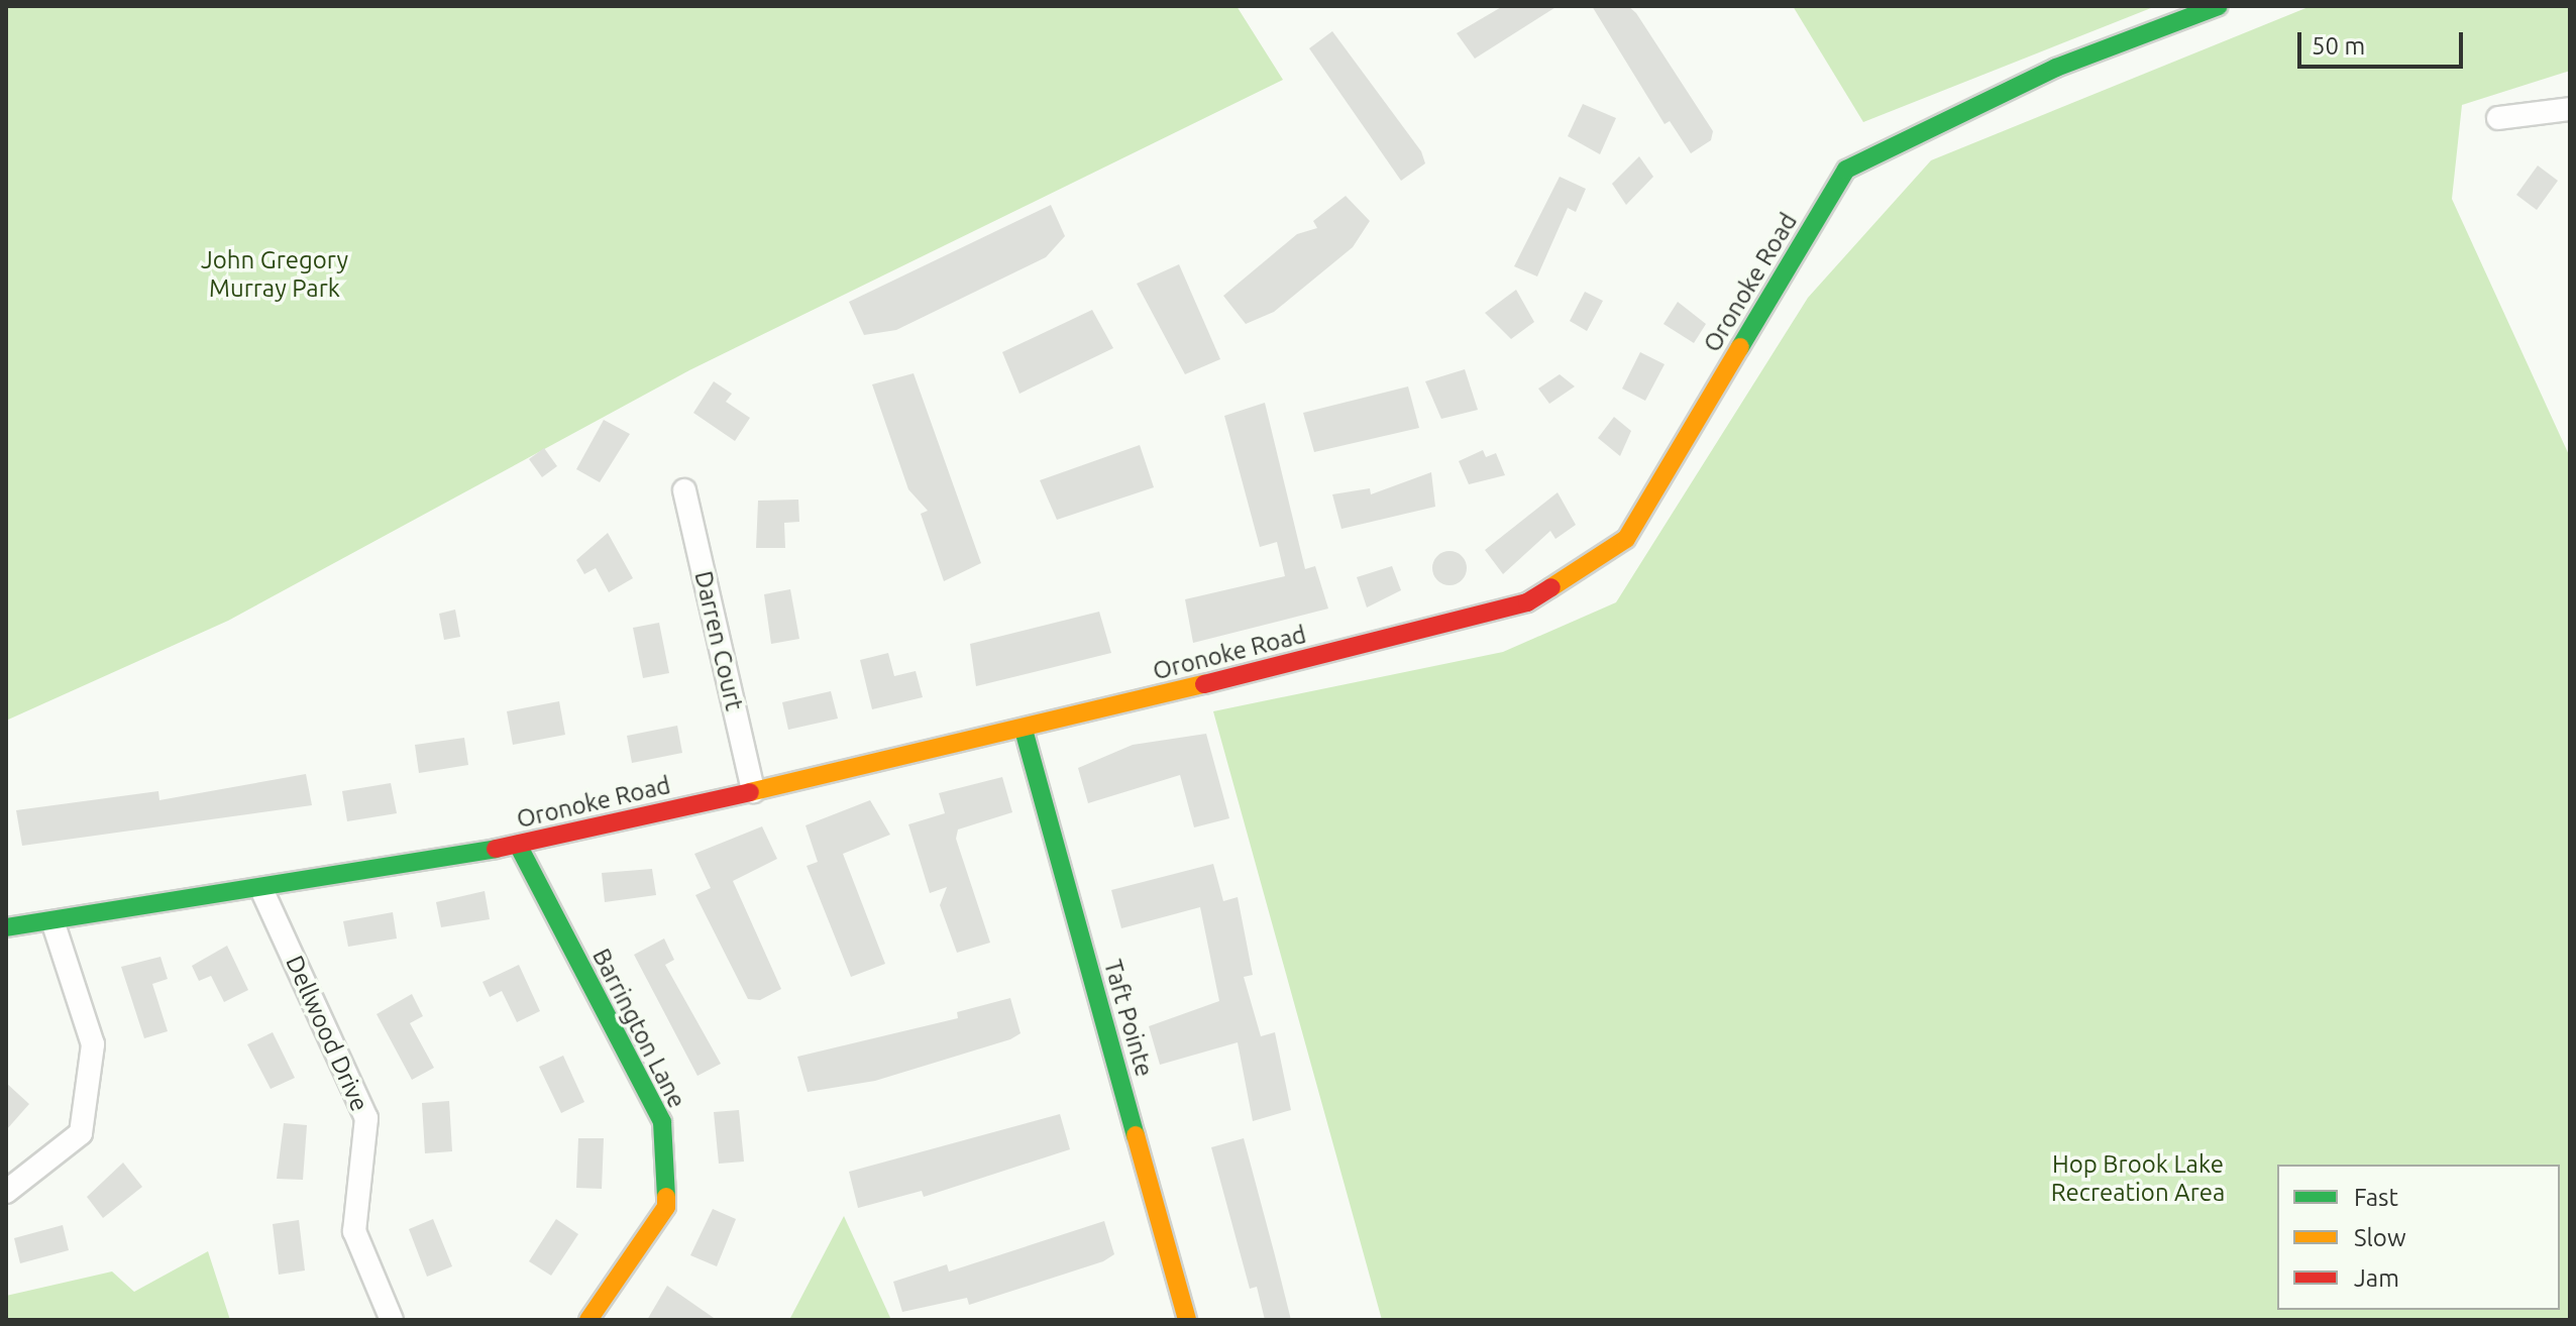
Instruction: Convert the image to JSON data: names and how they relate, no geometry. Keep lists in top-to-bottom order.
{
  "streets": {
    "street": [
      "Oronoke Road",
      "Darren Court",
      "Taft Pointe",
      "Barrington Lane",
      "Dellwood Drive"
    ]
  },
  "crossings": [
    ["Oronoke Road", "Darren Court"],
    ["Oronoke Road", "Taft Pointe"],
    ["Oronoke Road", "Barrington Lane"],
    ["Oronoke Road", "Dellwood Drive"]
  ],
  "parks": ["John Gregory Murray Park", "Hop Brook Lake Recreation Area"],
  "legend": ["Fast", "Slow", "Jam"],
  "scale_bar": "50 m"
}
